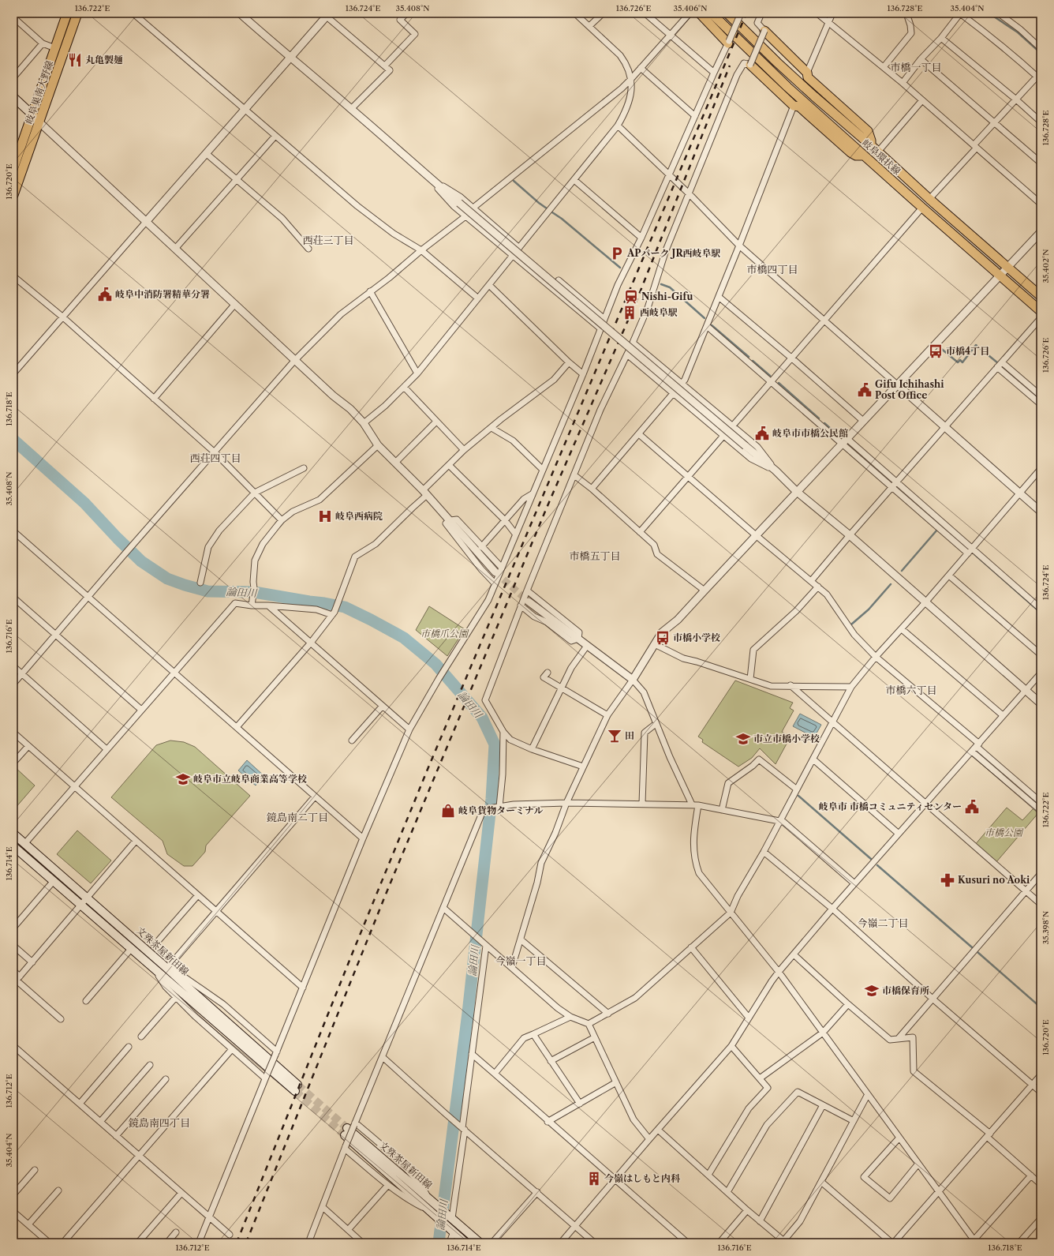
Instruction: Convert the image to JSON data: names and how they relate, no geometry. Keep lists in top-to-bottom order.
{
  "streets": {
    "main road": ["岐阜巣南大野線", "岐阜環状線", "文殊茶屋新田線"]
  },
  "districts": [
    "市橋一丁目",
    "西荘三丁目",
    "市橋四丁目",
    "西荘四丁目",
    "市橋五丁目",
    "市橋六丁目",
    "鏡島南二丁目",
    "今嶺二丁目",
    "今嶺一丁目",
    "鏡島南四丁目"
  ],
  "water": ["論田川"],
  "parks": ["市橋爪公園", "市橋公園"],
  "places": {
    "restaurant": ["丸亀製麺"],
    "parking": ["APパーク JR西岐阜駅"],
    "public building": [
      "岐阜中消防署精華分署",
      "Gifu Ichihashi Post Office",
      "岐阜市市橋公民館",
      "岐阜市 市橋コミュニティセンター"
    ],
    "station": ["Nishi-Gifu"],
    "building": ["西岐阜駅", "今嶺はしもと内科"],
    "bus stop": ["市橋4丁目", "市橋小学校"],
    "hospital": ["岐阜西病院"],
    "bar": ["田"],
    "school or university": ["市立市橋小学校", "岐阜市立岐阜商業高等学校", "市橋保育所"],
    "shop": ["岐阜貨物ターミナル"],
    "pharmacy": ["Kusuri no Aoki"]
  },
  "coordinates": [
    "136.722°E",
    "136.724°E",
    "35.408°N",
    "136.726°E",
    "35.406°N",
    "136.728°E",
    "35.404°N",
    "136.720°E",
    "35.402°N",
    "136.718°E",
    "136.716°E",
    "136.714°E",
    "35.398°N",
    "136.712°E"
  ]
}
